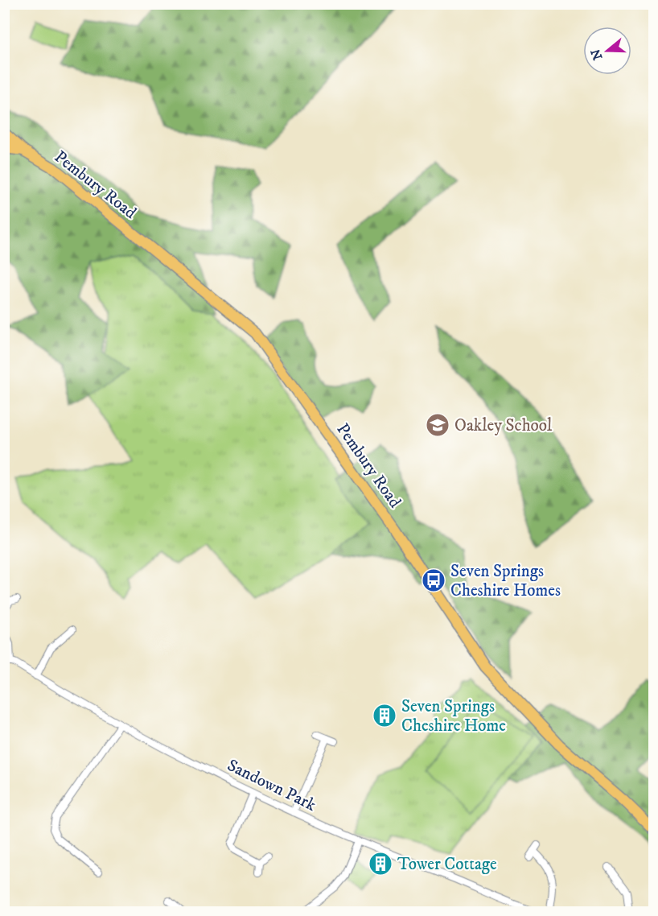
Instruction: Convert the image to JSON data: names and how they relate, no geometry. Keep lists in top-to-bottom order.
{
  "streets": {
    "main road": ["Pembury Road"],
    "street": ["Sandown Park"]
  },
  "places": {
    "school or university": ["Oakley School"],
    "bus stop": ["Seven Springs Cheshire Homes"],
    "building": ["Seven Springs Cheshire Home", "Tower Cottage"]
  },
  "north": "left"
}
